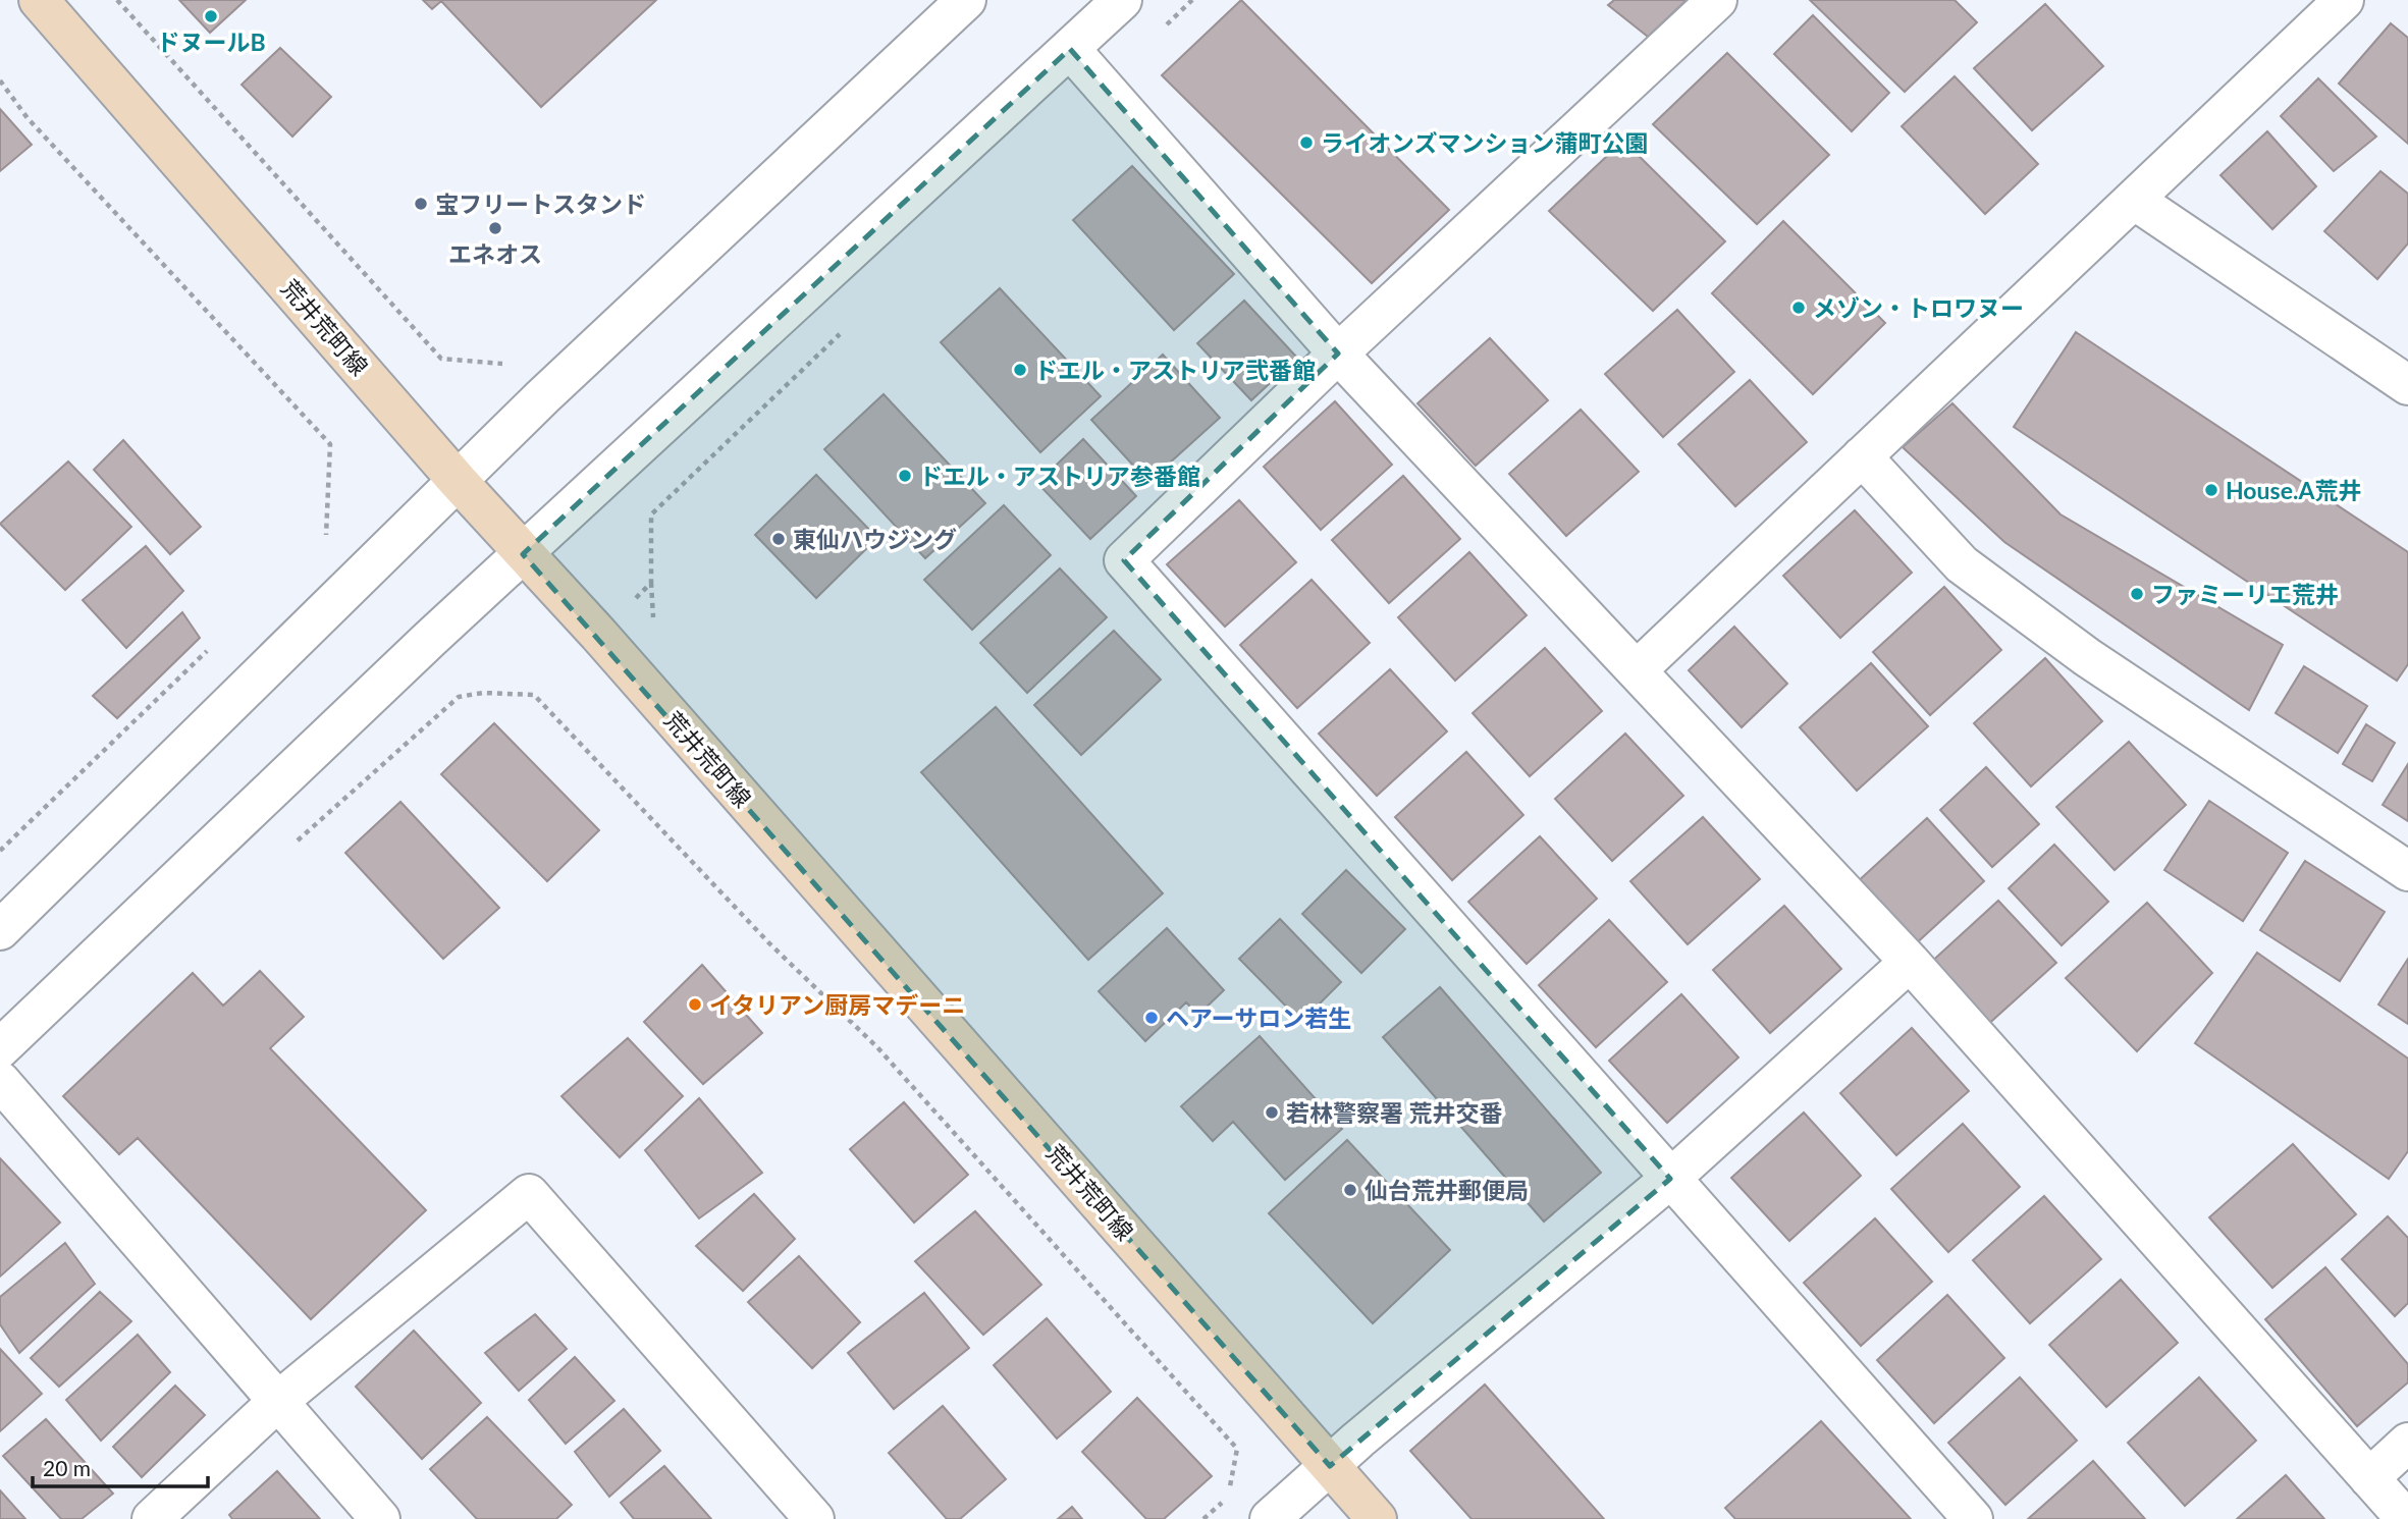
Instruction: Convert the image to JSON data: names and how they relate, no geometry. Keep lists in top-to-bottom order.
{
  "streets": {
    "main road": ["荒井荒町線"]
  },
  "places": [
    "ドヌールB",
    "ライオンズマンション蒲町公園",
    "宝フリートスタンド",
    "エネオス",
    "メゾン・トロワヌー",
    "ドエル・アストリア弐番館",
    "ドエル・アストリア参番館",
    "House.A荒井",
    "東仙ハウジング",
    "ファミーリエ荒井",
    "イタリアン厨房マデーニ",
    "ヘアーサロン若生",
    "若林警察署 荒井交番",
    "仙台荒井郵便局"
  ],
  "scale_bar": "20 m"
}
